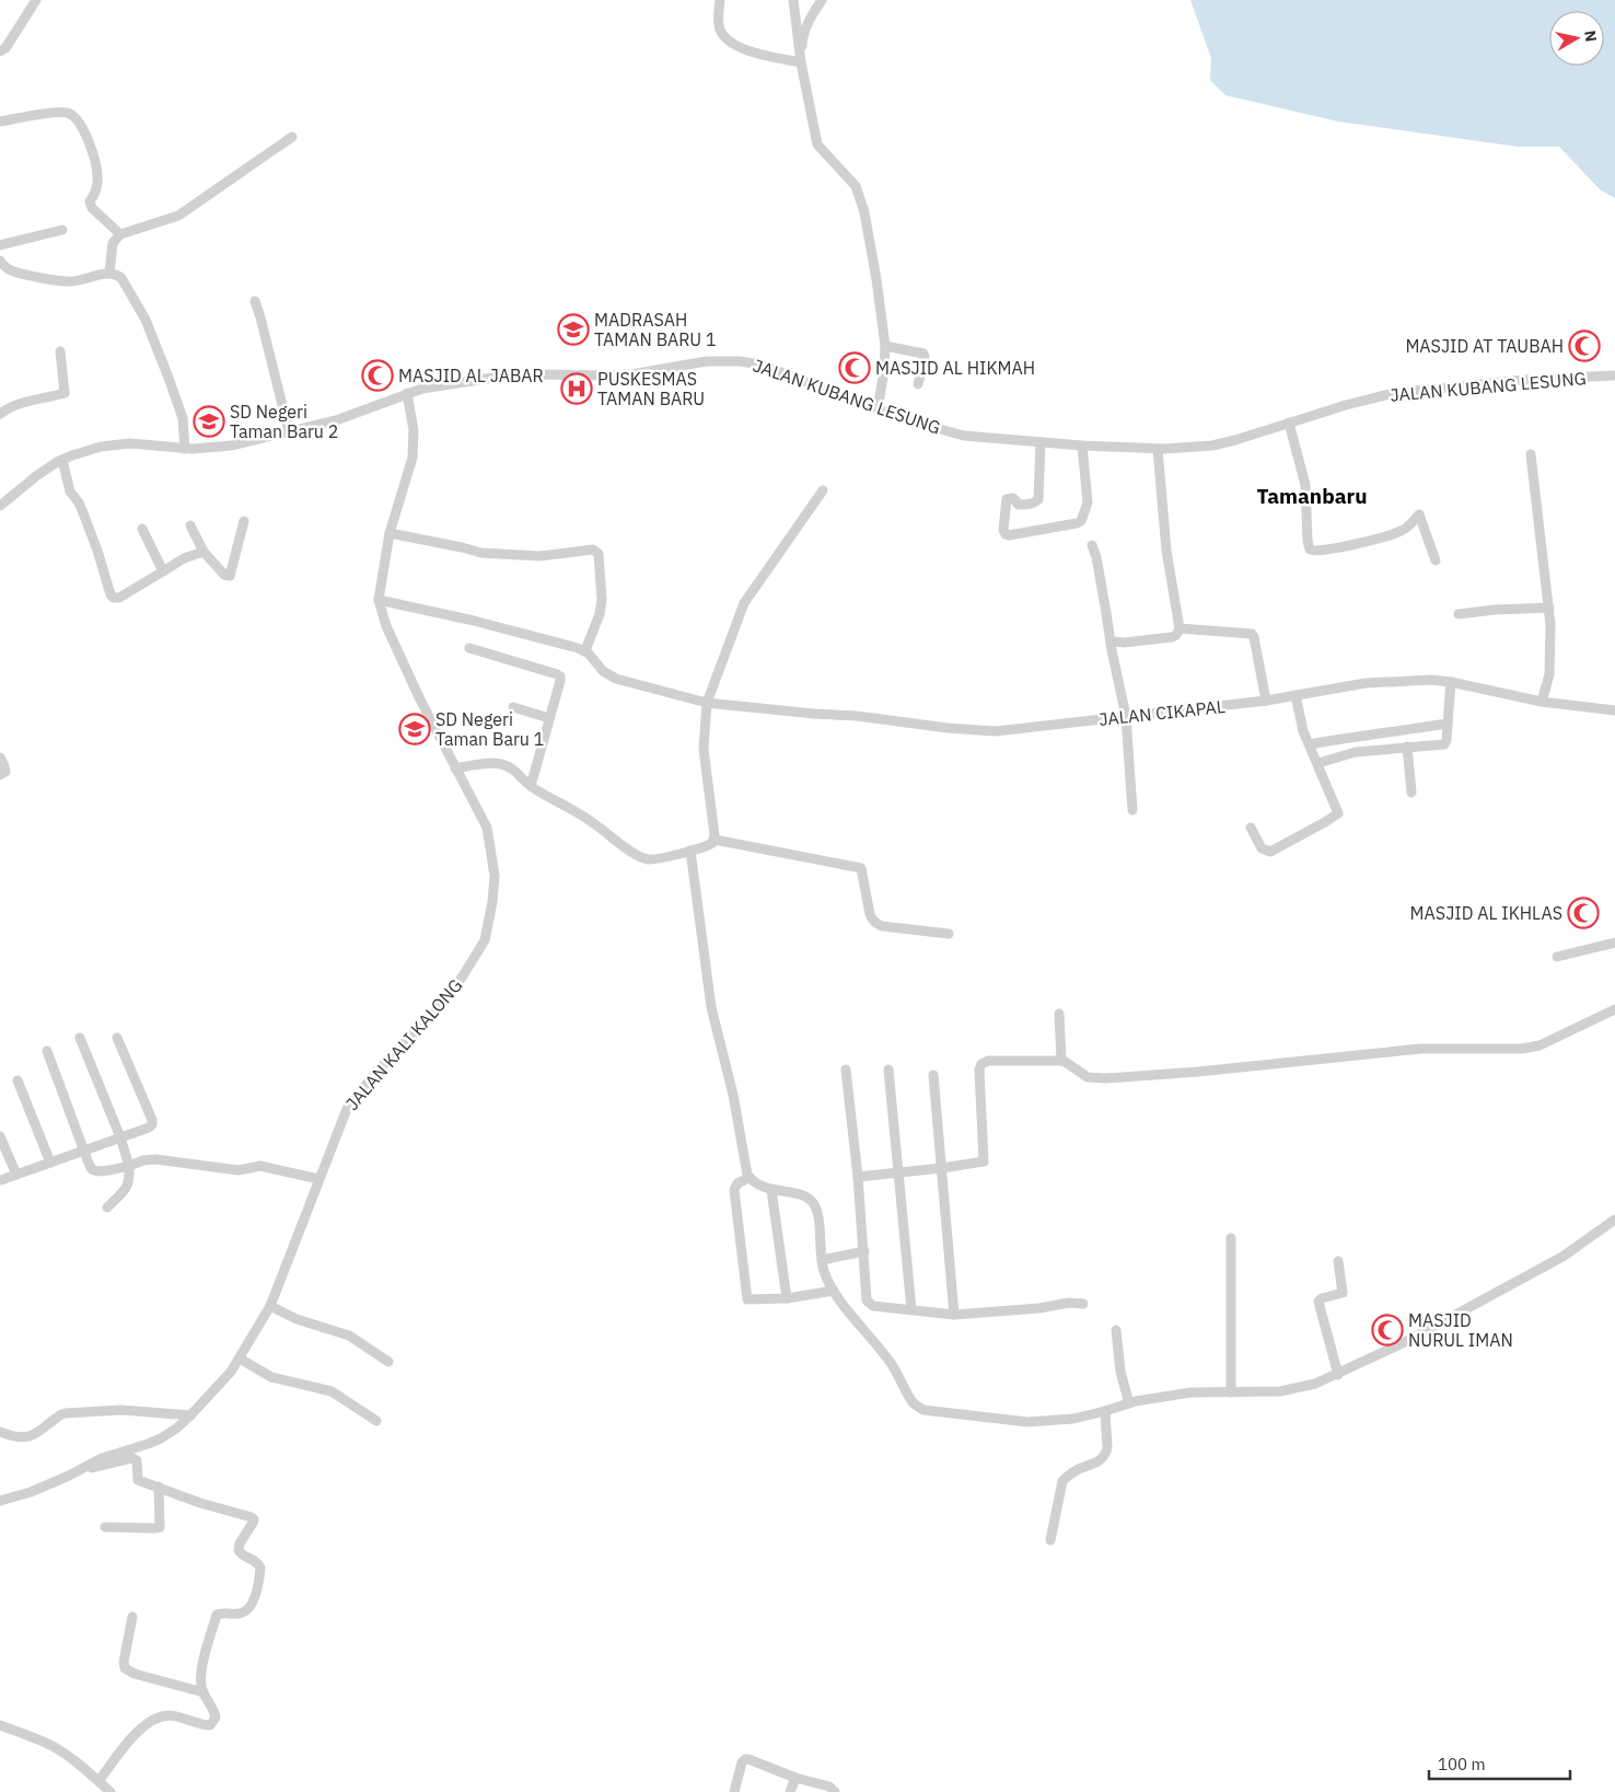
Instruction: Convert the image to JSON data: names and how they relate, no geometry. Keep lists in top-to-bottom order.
{
  "streets": {
    "street": ["JALAN KUBANG LESUNG", "JALAN CIKAPAL", "JALAN KALI KALONG"]
  },
  "crossings": [
    ["JALAN KUBANG LESUNG", "JALAN KALI KALONG"]
  ],
  "districts": ["Tamanbaru"],
  "places": {
    "school or university": ["MADRASAH TAMAN BARU 1", "SD Negeri Taman Baru 2", "SD Negeri Taman Baru 1"],
    "mosque": [
      "MASJID AT TAUBAH",
      "MASJID AL HIKMAH",
      "MASJID AL JABAR",
      "MASJID AL IKHLAS",
      "MASJID NURUL IMAN"
    ],
    "hospital": ["PUSKESMAS TAMAN BARU"]
  },
  "scale_bar": "100 m",
  "north": "right"
}
